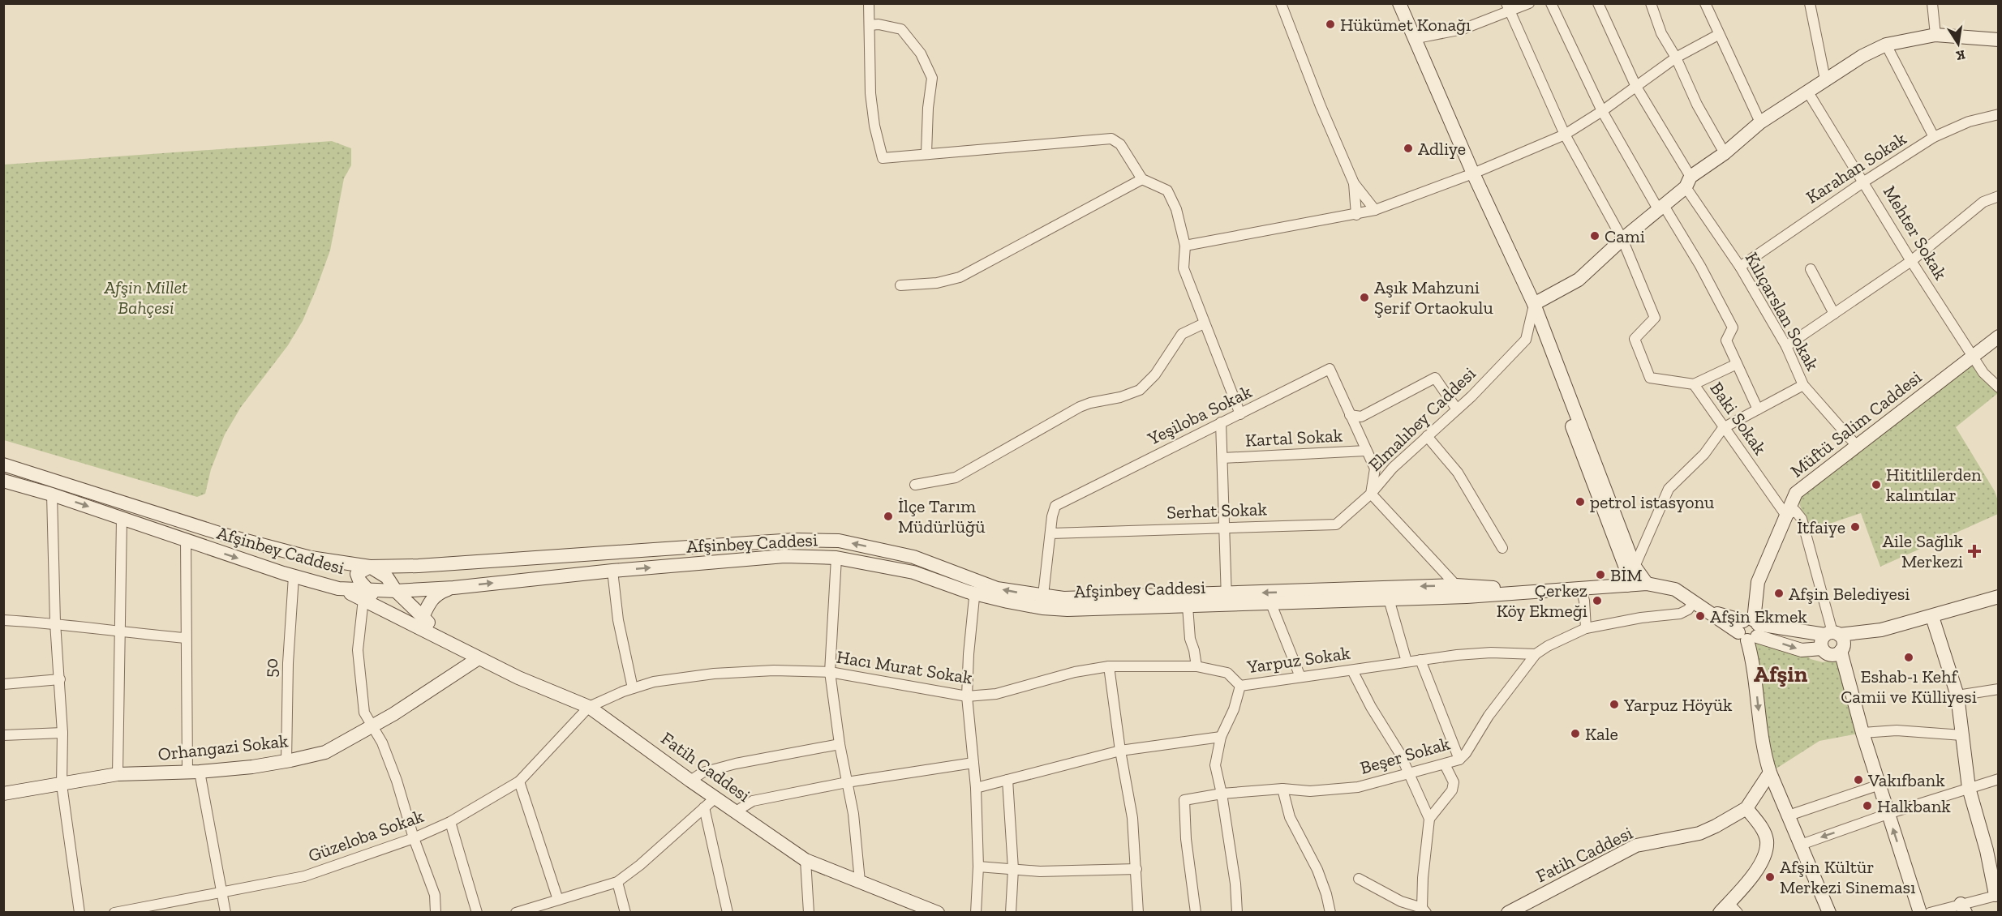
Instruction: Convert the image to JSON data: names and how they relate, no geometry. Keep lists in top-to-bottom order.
{
  "streets": {
    "street": [
      "Karahan Sokak",
      "Mehter Sokak",
      "Kılıçarslan Sokak",
      "Yeşiloba Sokak",
      "Baki Sokak",
      "Elmalıbey Caddesi",
      "Müftü Salim Caddesi",
      "Kartal Sokak",
      "Serhat Sokak",
      "Afşinbey Caddesi",
      "Yarpuz Sokak",
      "Hacı Murat Sokak",
      "50",
      "Orhangazi Sokak",
      "Beşer Sokak",
      "Fatih Caddesi",
      "Güzeloba Sokak"
    ]
  },
  "crossings": [
    ["Karahan Sokak", "Mehter Sokak"],
    ["Karahan Sokak", "Kılıçarslan Sokak"],
    ["Mehter Sokak", "Müftü Salim Caddesi"],
    ["Kılıçarslan Sokak", "Müftü Salim Caddesi"],
    ["Yeşiloba Sokak", "Kartal Sokak"],
    ["Yeşiloba Sokak", "Serhat Sokak"],
    ["Yeşiloba Sokak", "Afşinbey Caddesi"],
    ["Baki Sokak", "Müftü Salim Caddesi"],
    ["Elmalıbey Caddesi", "Serhat Sokak"],
    ["Elmalıbey Caddesi", "Afşinbey Caddesi"],
    ["Müftü Salim Caddesi", "Afşinbey Caddesi"],
    ["Afşinbey Caddesi", "50"],
    ["Afşinbey Caddesi", "Beşer Sokak"],
    ["Afşinbey Caddesi", "Fatih Caddesi"],
    ["Yarpuz Sokak", "Hacı Murat Sokak"],
    ["Yarpuz Sokak", "Beşer Sokak"],
    ["Hacı Murat Sokak", "Fatih Caddesi"],
    ["Hacı Murat Sokak", "Güzeloba Sokak"],
    ["50", "Orhangazi Sokak"],
    ["Orhangazi Sokak", "Fatih Caddesi"],
    ["Fatih Caddesi", "Güzeloba Sokak"]
  ],
  "districts": ["Afşin"],
  "parks": ["Afşin Millet Bahçesi"],
  "places": {
    "other": [
      "Hükümet Konağı",
      "Adliye",
      "Cami",
      "Aşık Mahzuni Şerif Ortaokulu",
      "Hititlilerden kalıntılar",
      "petrol istasyonu",
      "İlçe Tarım Müdürlüğü",
      "İtfaiye",
      "BİM",
      "Afşin Belediyesi",
      "Çerkez Köy Ekmeği",
      "Afşin Ekmek",
      "Eshab-ı Kehf Camii ve Külliyesi",
      "Yarpuz Höyük",
      "Kale",
      "Vakıfbank",
      "Halkbank",
      "Afşin Kültür Merkezi Sineması"
    ],
    "health": ["Aile Sağlık Merkezi"]
  },
  "north": "bottom"
}
